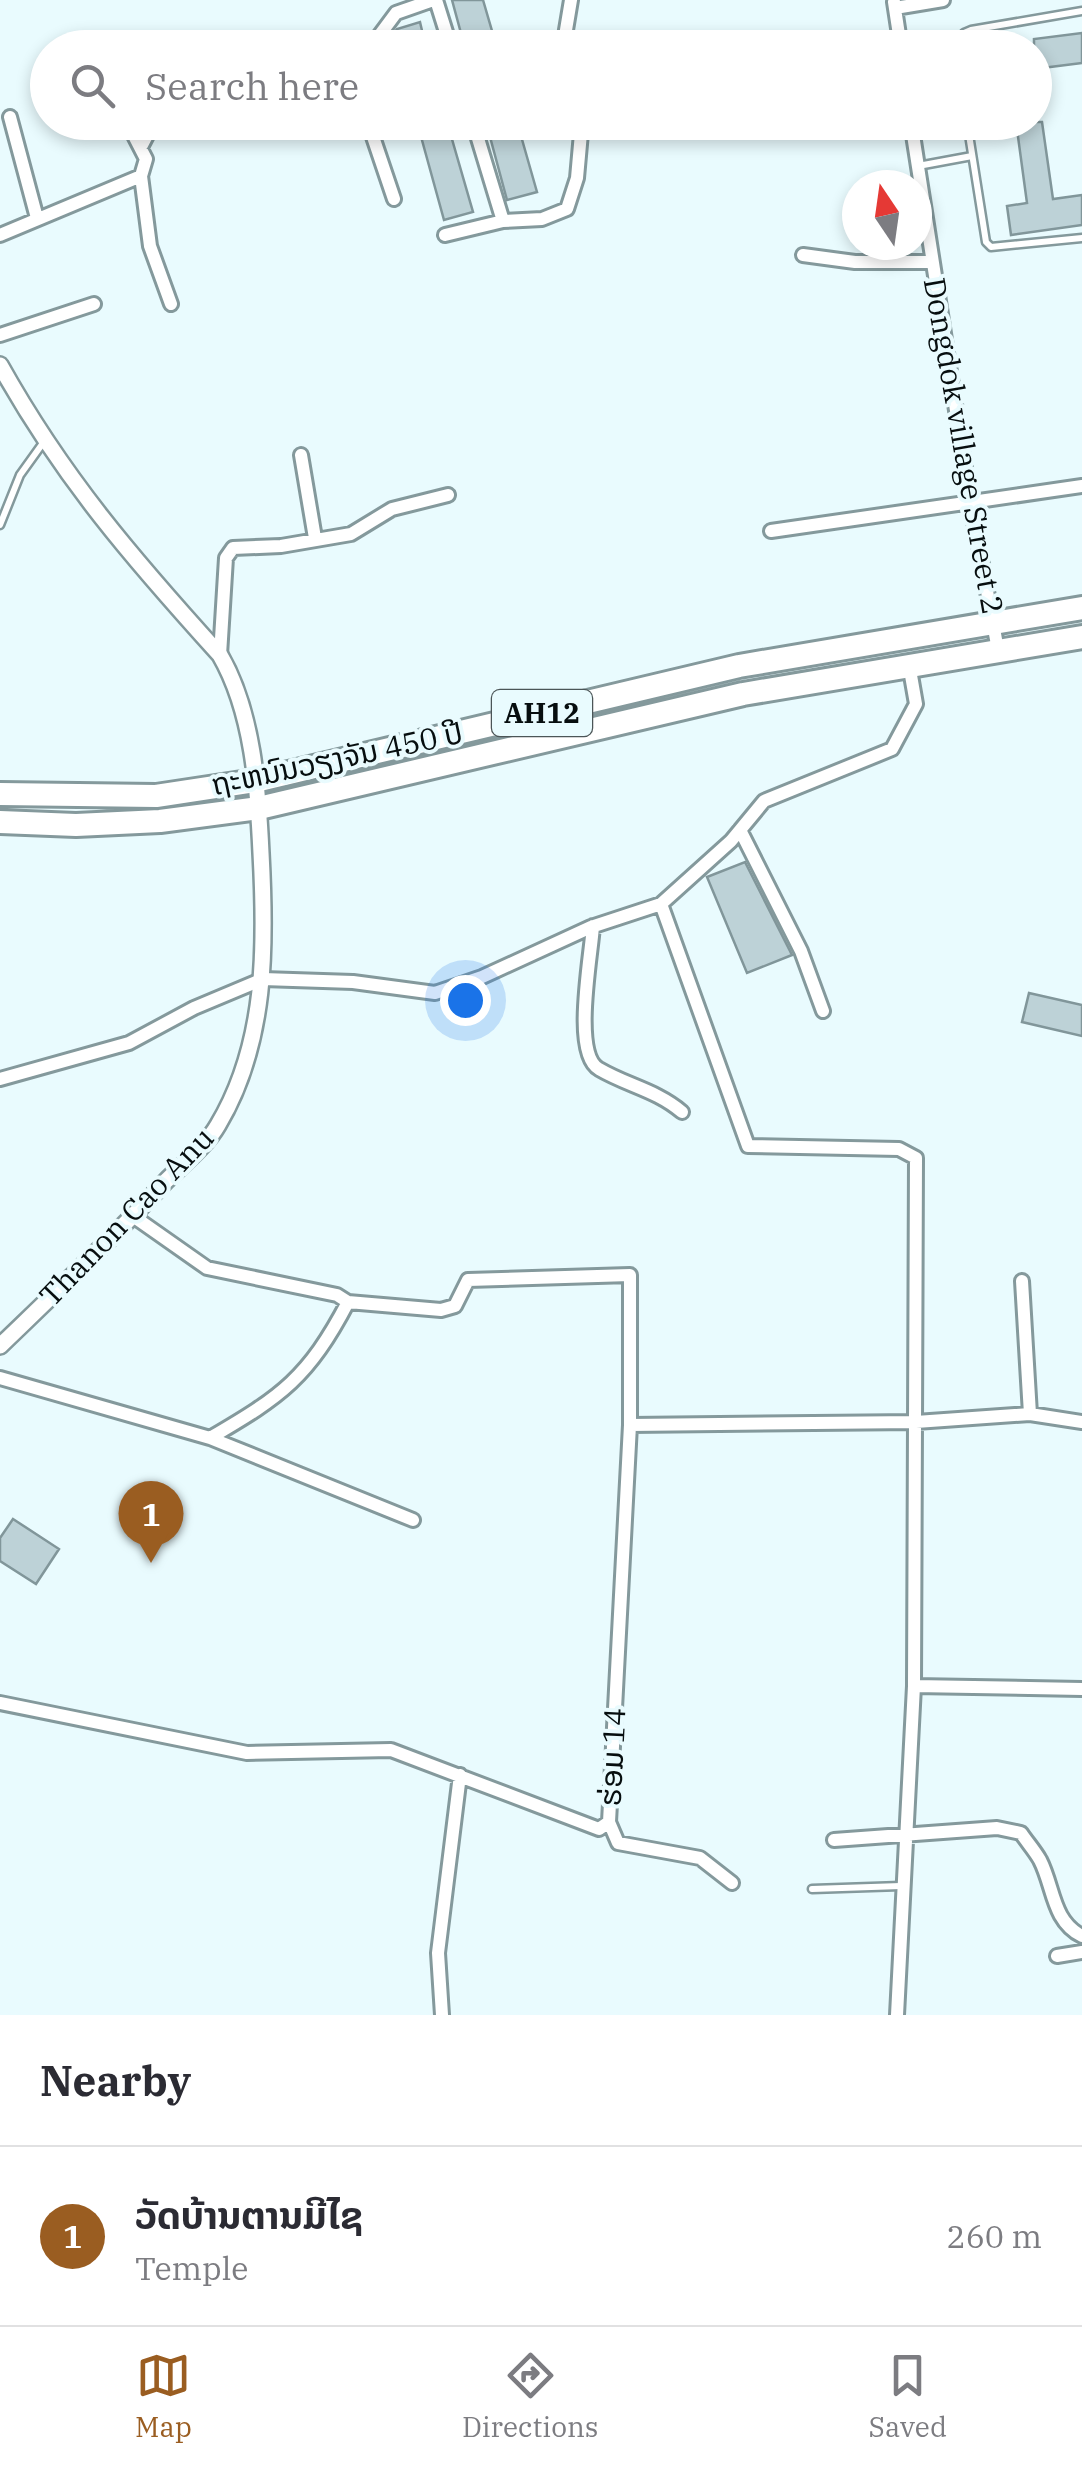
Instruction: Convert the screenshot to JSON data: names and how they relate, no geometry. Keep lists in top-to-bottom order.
{
  "streets": {
    "highway": ["AH12", "ຖະຫນົນວຽງຈັນ 450 ປີ"],
    "street": ["Dongdok village Street 2", "Thanon Cao Anu", "ຮ່ອມ 14"]
  },
  "crossings": [
    ["Dongdok village Street 2", "ຖະຫນົນວຽງຈັນ 450 ປີ"],
    ["ຖະຫນົນວຽງຈັນ 450 ປີ", "Thanon Cao Anu"]
  ],
  "north": "top",
  "page": {
    "search": "Search here",
    "pins": "1",
    "heading": "Nearby",
    "list": [
      {
        "mark": "1",
        "name": "ວັດບ້ານຕານມີໄຊ",
        "note": "Temple",
        "value": "260 m"
      }
    ],
    "nav": ["Map", "Directions", "Saved"]
  }
}
